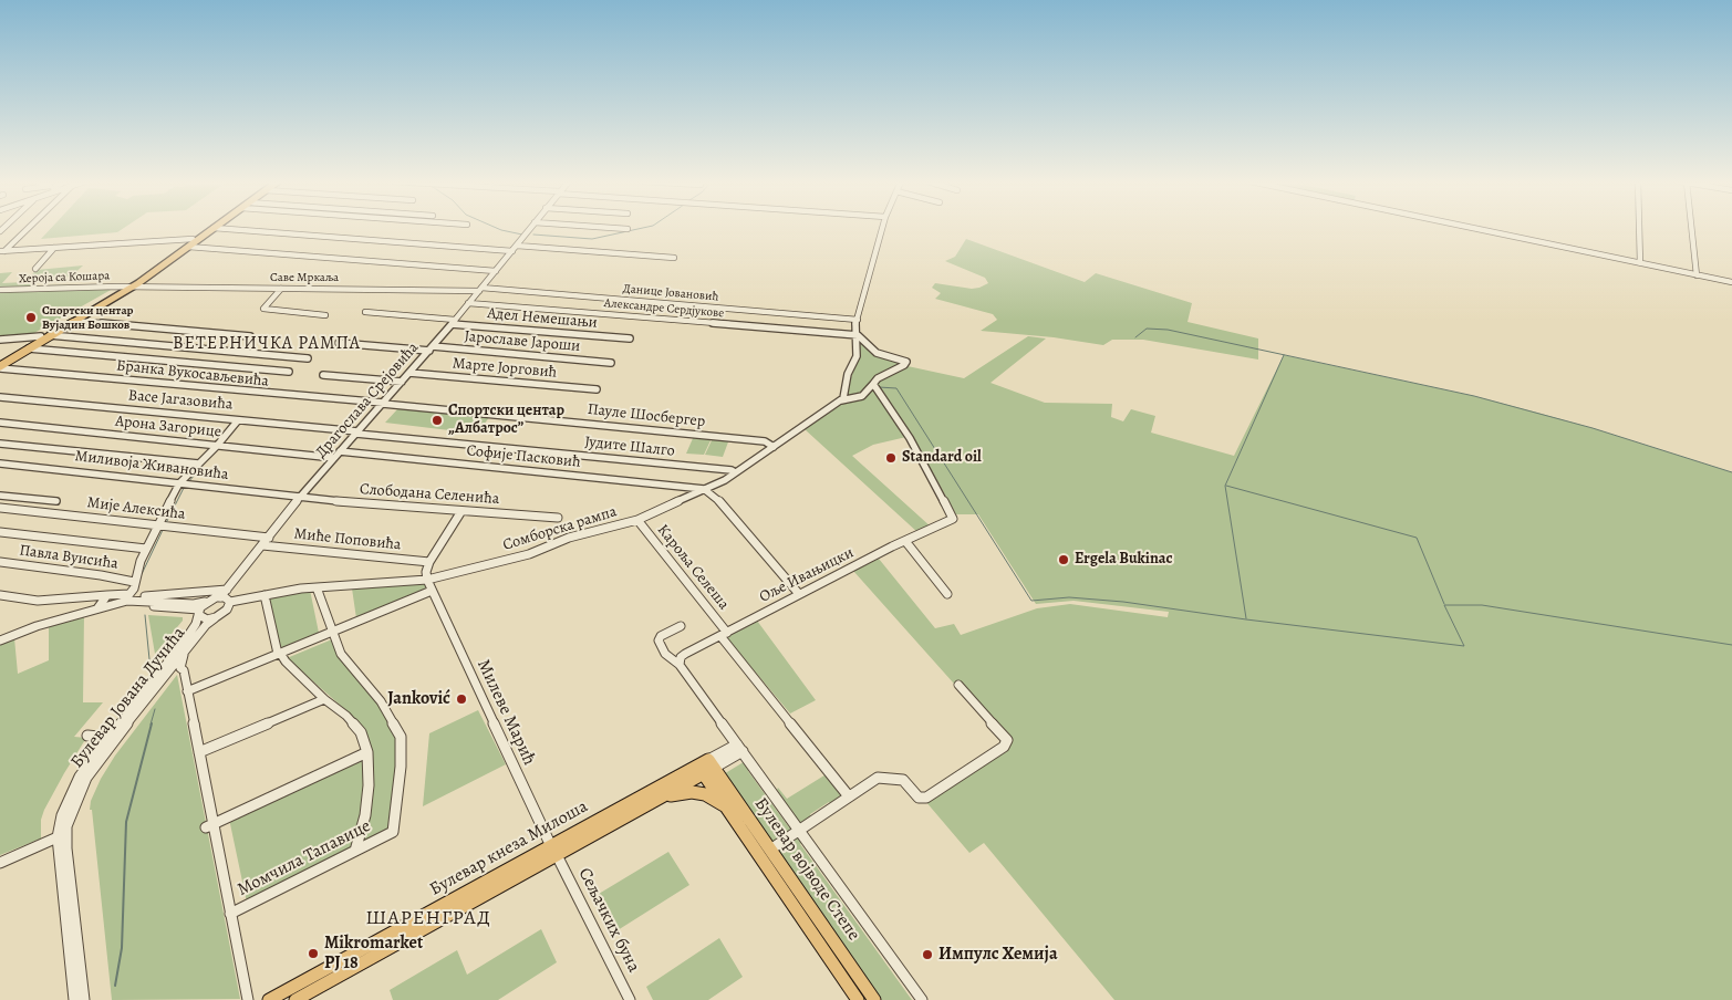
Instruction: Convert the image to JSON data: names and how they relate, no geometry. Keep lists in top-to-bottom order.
{
  "streets": {
    "main road": ["Булевар кнеза Милоша", "Булевар војводе Степе"],
    "street": [
      "Хероја са Кошара",
      "Саве Мркаља",
      "Данице Јовановић",
      "Александре Сердјукове",
      "Адел Немешањи",
      "Јарославе Јароши",
      "Марте Јорговић",
      "Бранка Вукосављевића",
      "Васе Јагазовића",
      "Драгослава Срејовића",
      "Пауле Шосбергер",
      "Арона Загорице",
      "Јудите Шалго",
      "Софије Пасковић",
      "Миливоја Живановића",
      "Слободана Селенића",
      "Мије Алексића",
      "Сомборска рампа",
      "Миће Поповића",
      "Павла Вуисића",
      "Кароља Селеша",
      "Оље Ивањицки",
      "Булевар Јована Дучића",
      "Милеве Марић",
      "Момчила Тапавице",
      "Сељачких буна"
    ]
  },
  "crossings": [
    ["Хероја са Кошара", "Саве Мркаља"],
    ["Саве Мркаља", "Данице Јовановић"],
    ["Саве Мркаља", "Драгослава Срејовића"],
    ["Данице Јовановић", "Драгослава Срејовића"],
    ["Александре Сердјукове", "Драгослава Срејовића"],
    ["Александре Сердјукове", "Сомборска рампа"],
    ["Адел Немешањи", "Драгослава Срејовића"],
    ["Јарославе Јароши", "Драгослава Срејовића"],
    ["Марте Јорговић", "Драгослава Срејовића"],
    ["Бранка Вукосављевића", "Драгослава Срејовића"],
    ["Бранка Вукосављевића", "Пауле Шосбергер"],
    ["Васе Јагазовића", "Драгослава Срејовића"],
    ["Васе Јагазовића", "Јудите Шалго"],
    ["Драгослава Срејовића", "Пауле Шосбергер"],
    ["Драгослава Срејовића", "Арона Загорице"],
    ["Драгослава Срејовића", "Јудите Шалго"],
    ["Драгослава Срејовића", "Софије Пасковић"],
    ["Драгослава Срејовића", "Миливоја Живановића"],
    ["Драгослава Срејовића", "Слободана Селенића"],
    ["Драгослава Срејовића", "Мије Алексића"],
    ["Драгослава Срејовића", "Миће Поповића"],
    ["Пауле Шосбергер", "Сомборска рампа"],
    ["Јудите Шалго", "Сомборска рампа"],
    ["Софије Пасковић", "Сомборска рампа"],
    ["Миливоја Живановића", "Слободана Селенића"],
    ["Слободана Селенића", "Милеве Марић"],
    ["Сомборска рампа", "Кароља Селеша"],
    ["Сомборска рампа", "Оље Ивањицки"],
    ["Сомборска рампа", "Булевар Јована Дучића"],
    ["Сомборска рампа", "Милеве Марић"],
    ["Миће Поповића", "Милеве Марић"],
    ["Кароља Селеша", "Оље Ивањицки"],
    ["Булевар Јована Дучића", "Момчила Тапавице"],
    ["Милеве Марић", "Булевар кнеза Милоша"],
    ["Милеве Марић", "Сељачких буна"],
    ["Булевар кнеза Милоша", "Булевар војводе Степе"],
    ["Булевар кнеза Милоша", "Сељачких буна"]
  ],
  "districts": ["ВЕТЕРНИЧКА РАМПА", "ШАРЕНГРАД"],
  "places": [
    "Спортски центар Вујадин Бошков",
    "Спортски центар „Албатрос”",
    "Standard oil",
    "Ergela Bukinac",
    "Janković",
    "Mikromarket PJ 18",
    "Импулс Хемија"
  ]
}
